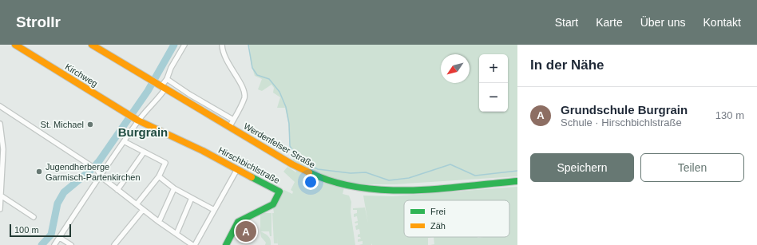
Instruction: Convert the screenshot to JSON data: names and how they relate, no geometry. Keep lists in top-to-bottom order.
{
  "streets": {
    "street": ["Kirchweg", "Werdenfelser Straße", "Hirschbichlstraße"]
  },
  "crossings": [
    ["Kirchweg", "Hirschbichlstraße"]
  ],
  "districts": ["Burgrain"],
  "places": ["St. Michael", "Jugendherberge Garmisch-Partenkirchen"],
  "legend": ["Frei", "Zäh"],
  "scale_bar": "100 m",
  "north": "bottom left",
  "page": {
    "header": "Strollr",
    "nav": [
      "Start",
      "Karte",
      "Über uns",
      "Kontakt"
    ],
    "heading": "In der Nähe",
    "map_buttons": ["+", "−"],
    "list": [
      {
        "mark": "A",
        "name": "Grundschule Burgrain",
        "note": "Schule · Hirschbichlstraße",
        "value": "130 m"
      }
    ],
    "buttons": ["Speichern", "Teilen"],
    "pins": "A",
    "scale": "100 m"
  }
}
